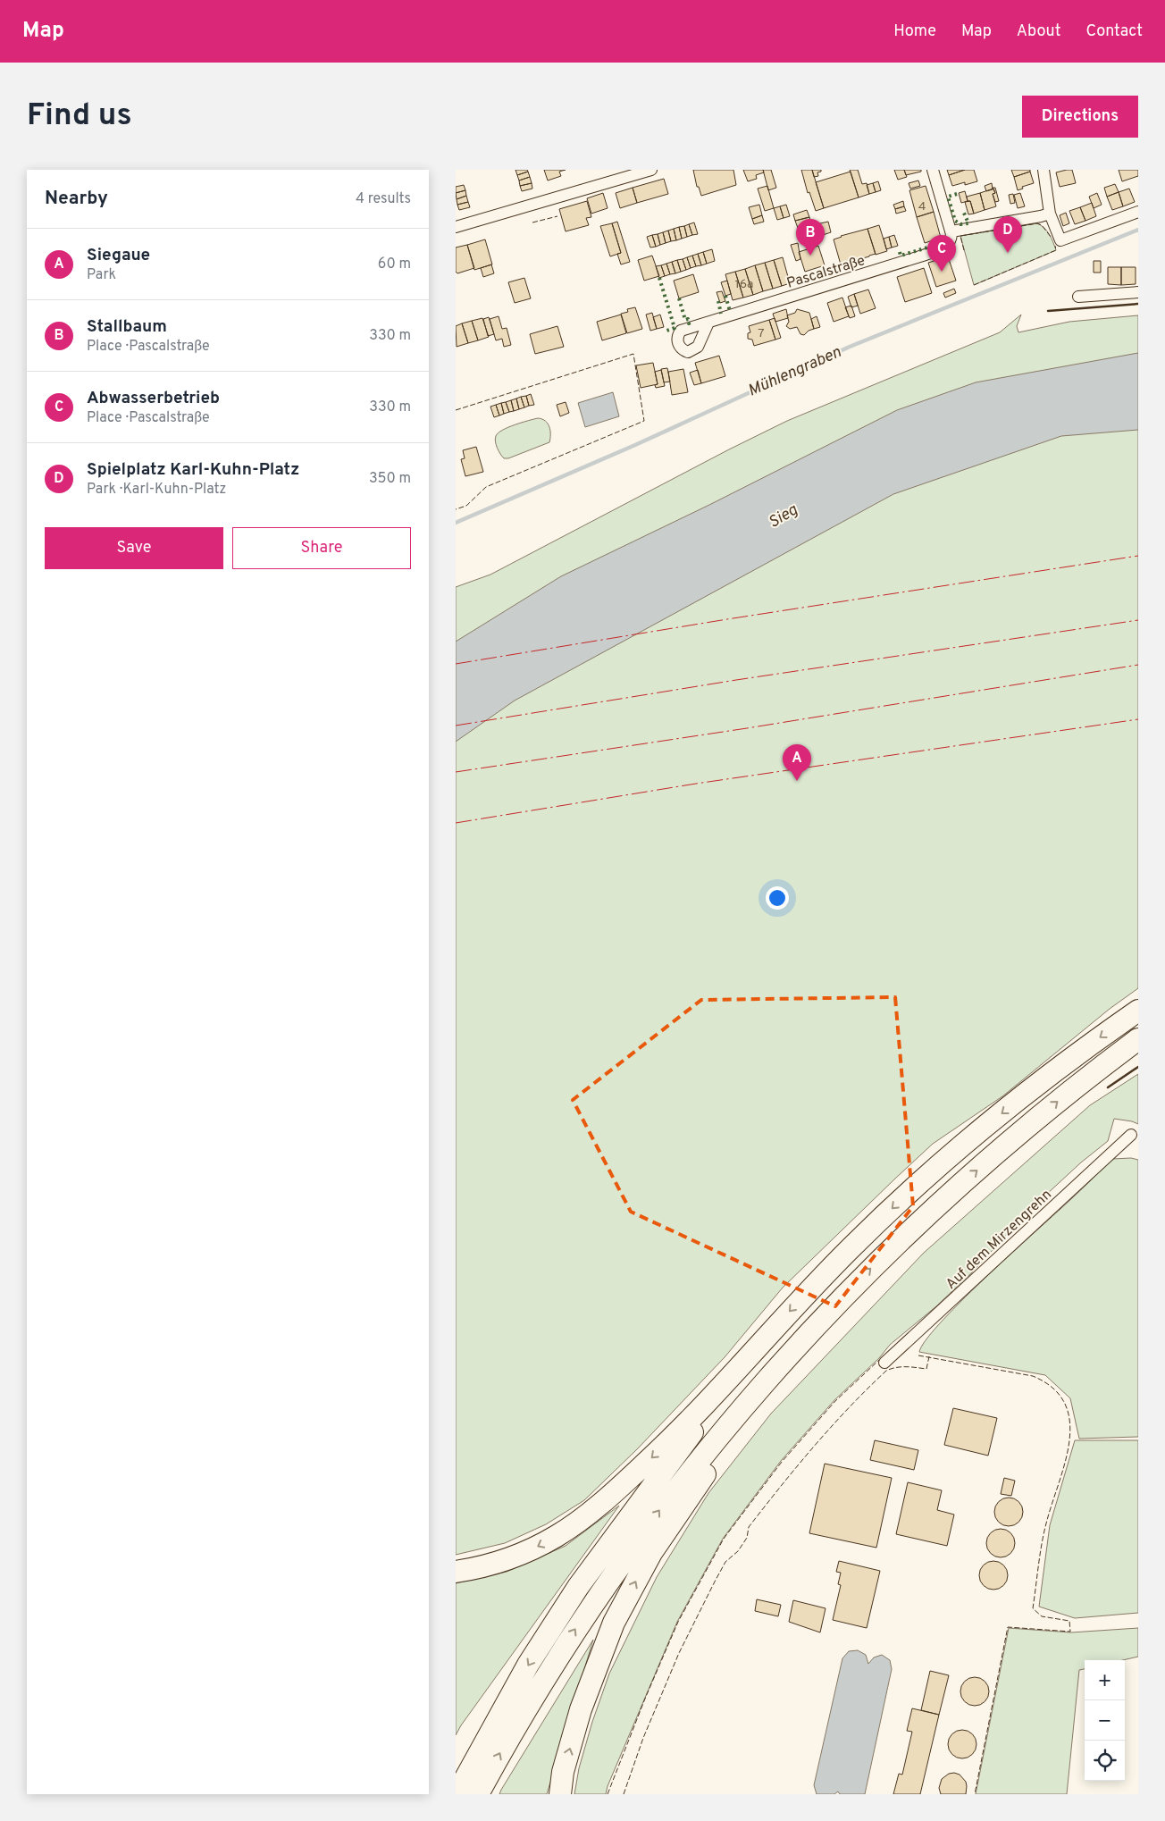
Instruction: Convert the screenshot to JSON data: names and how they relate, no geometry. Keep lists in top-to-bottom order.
{
  "streets": {
    "street": ["Pascalstraße", "Auf dem Mirzengrehn"]
  },
  "water": ["Mühlengraben", "Sieg"],
  "house_numbers": ["4", "16a", "7"],
  "page": {
    "header": "Map",
    "nav": [
      "Home",
      "Map",
      "About",
      "Contact"
    ],
    "buttons": [
      "Directions",
      ["Save", "Share"]
    ],
    "title": "Find us",
    "heading": ["Nearby", "4 results"],
    "pins": [
      "D",
      "B",
      "C",
      "A"
    ],
    "list": [
      {
        "mark": "A",
        "name": "Siegaue",
        "note": "Park",
        "value": "60 m"
      },
      {
        "mark": "B",
        "name": "Stallbaum",
        "note": "Place · Pascalstraße",
        "value": "330 m"
      },
      {
        "mark": "C",
        "name": "Abwasserbetrieb",
        "note": "Place · Pascalstraße",
        "value": "330 m"
      },
      {
        "mark": "D",
        "name": "Spielplatz Karl-Kuhn-Platz",
        "note": "Park · Karl-Kuhn-Platz",
        "value": "350 m"
      }
    ],
    "map_buttons": ["+", "−"]
  }
}
